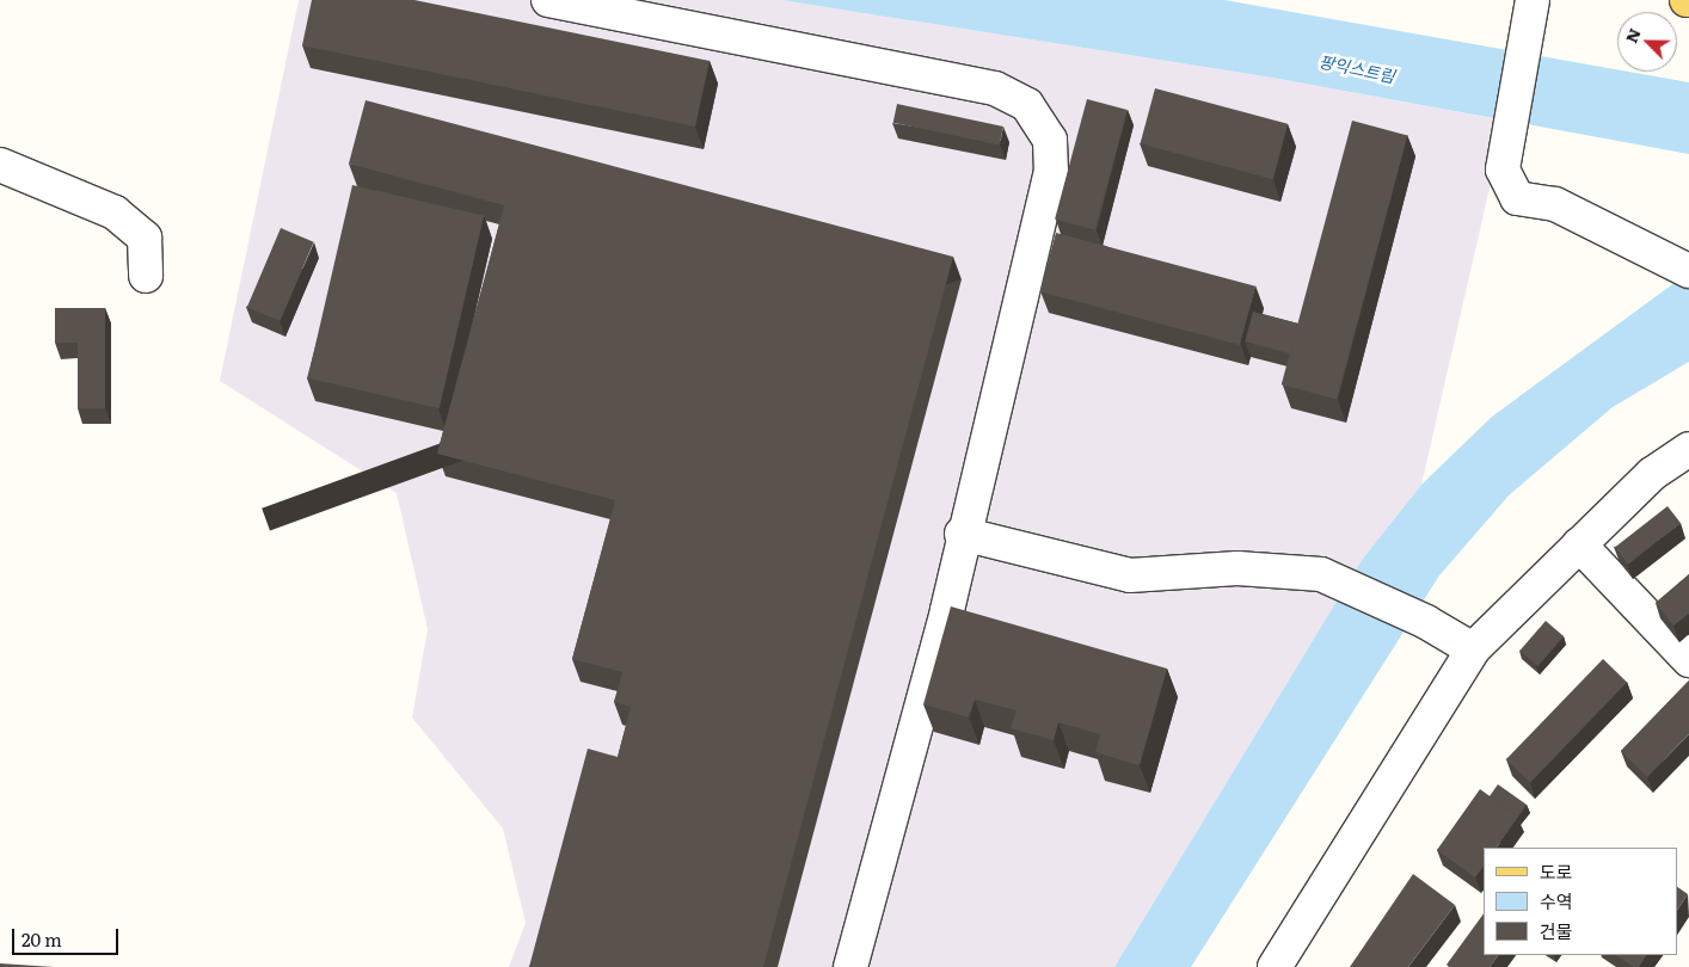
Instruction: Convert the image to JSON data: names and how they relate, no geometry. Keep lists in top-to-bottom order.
{
  "water": ["팡익스트림"],
  "legend": ["도로", "수역", "건물"],
  "scale_bar": "20 m",
  "north": "top left"
}
